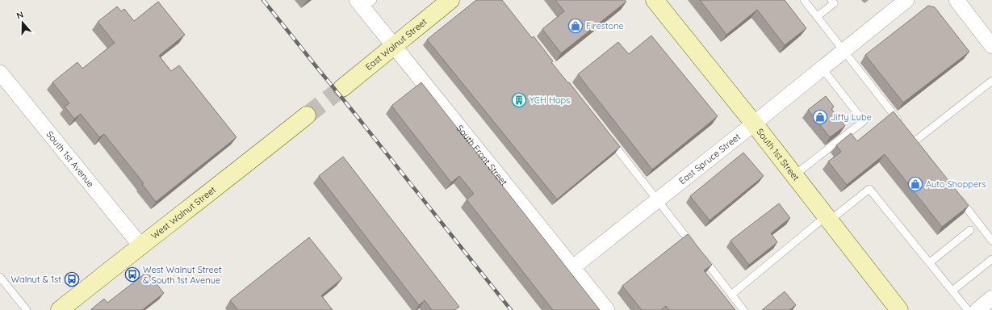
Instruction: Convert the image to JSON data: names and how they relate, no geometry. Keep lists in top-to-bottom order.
{
  "streets": {
    "street": [
      "East Walnut Street",
      "South 1st Street",
      "South Front Street",
      "East Spruce Street",
      "South 1st Avenue",
      "West Walnut Street"
    ]
  },
  "crossings": [
    ["East Walnut Street", "South Front Street"],
    ["South 1st Street", "East Spruce Street"],
    ["South Front Street", "East Spruce Street"],
    ["South 1st Avenue", "West Walnut Street"]
  ],
  "places": {
    "shop": ["Firestone", "Jiffy Lube", "Auto Shoppers"],
    "building": ["YCH Hops"],
    "bus stop": ["West Walnut Street & South 1st Avenue", "Walnut & 1st"]
  },
  "north": "top"
}
